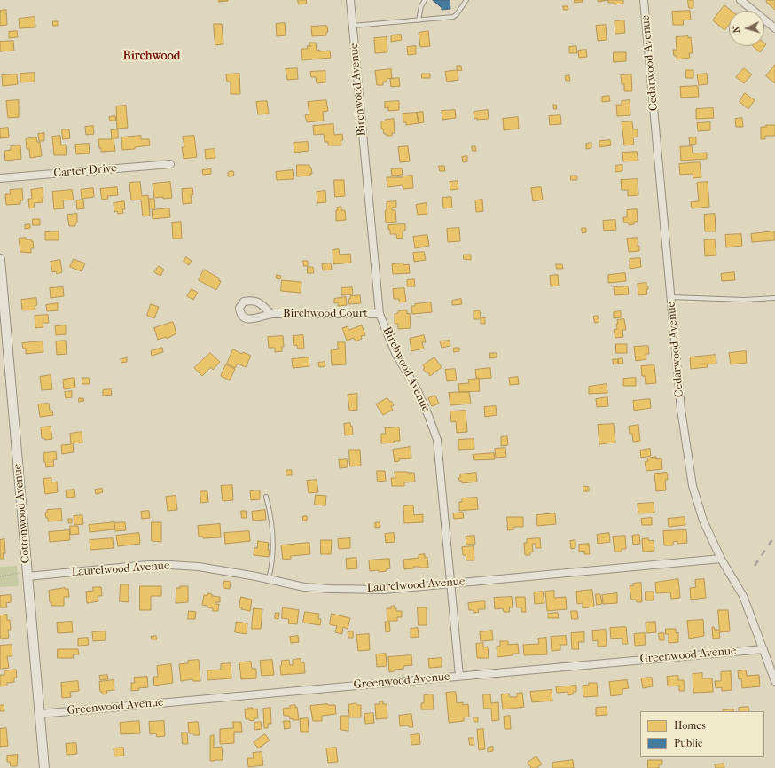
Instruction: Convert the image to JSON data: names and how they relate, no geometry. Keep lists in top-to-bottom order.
{
  "streets": {
    "street": [
      "Cedarwood Avenue",
      "Birchwood Avenue",
      "Carter Drive",
      "Birchwood Court",
      "Cottonwood Avenue",
      "Laurelwood Avenue",
      "Greenwood Avenue"
    ]
  },
  "crossings": [
    ["Cedarwood Avenue", "Laurelwood Avenue"],
    ["Cedarwood Avenue", "Greenwood Avenue"],
    ["Birchwood Avenue", "Birchwood Court"],
    ["Birchwood Avenue", "Laurelwood Avenue"],
    ["Birchwood Avenue", "Greenwood Avenue"],
    ["Cottonwood Avenue", "Laurelwood Avenue"],
    ["Cottonwood Avenue", "Greenwood Avenue"]
  ],
  "districts": ["Birchwood"],
  "legend": ["Homes", "Public"],
  "north": "left"
}
